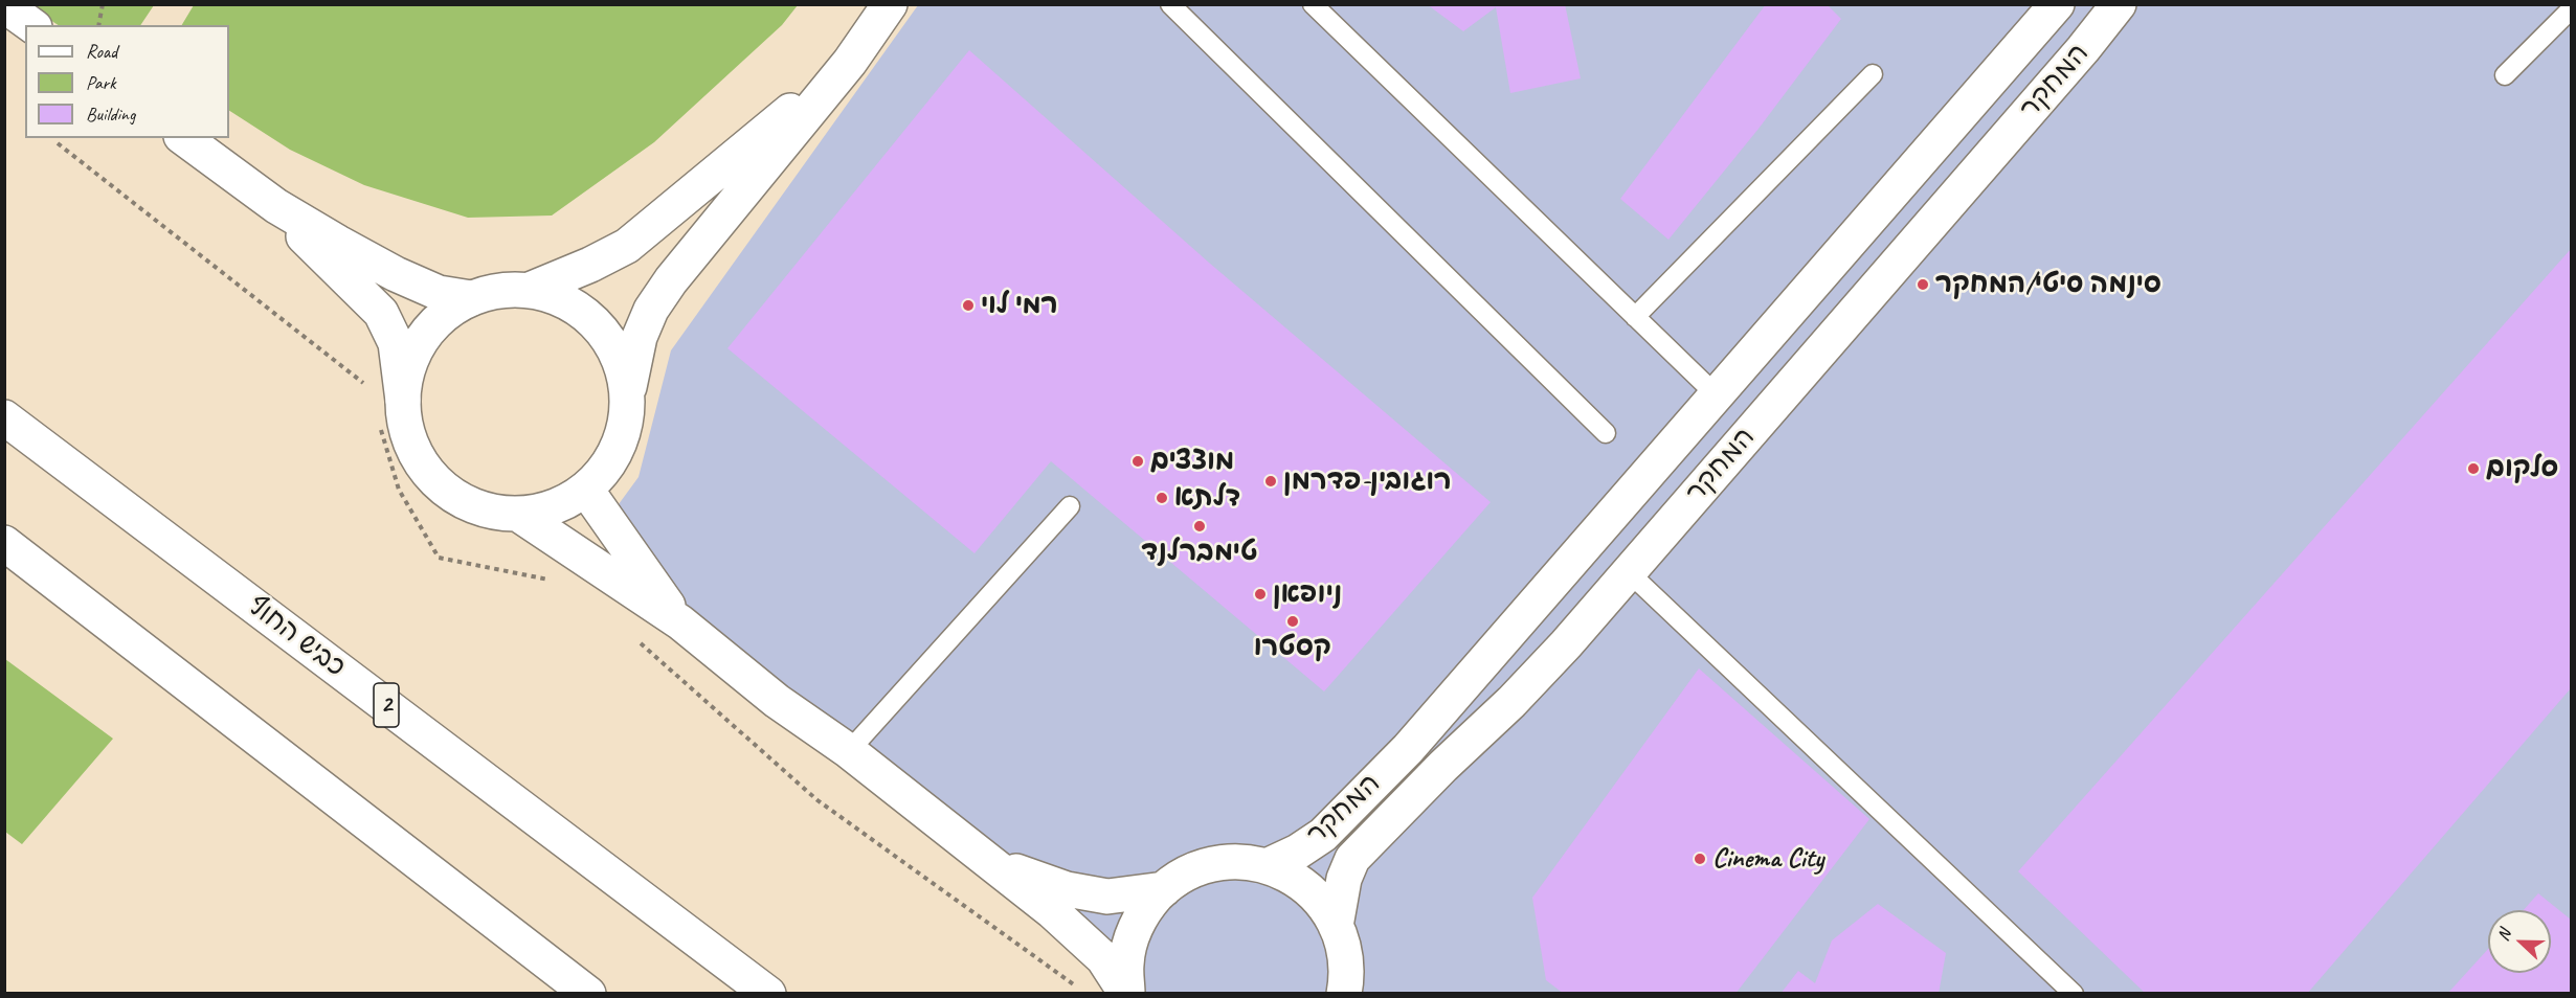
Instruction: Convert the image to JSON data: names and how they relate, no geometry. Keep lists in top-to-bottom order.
{
  "streets": {
    "main road": ["המחקר", "כביש החוף", "2"]
  },
  "places": [
    "סינמה סיטי/המחקר",
    "רמי לוי",
    "מוצצים",
    "סלקום",
    "רוגובין-פדרמן",
    "דלתא",
    "טימברלנד",
    "ניופאן",
    "קסטרו",
    "Cinema City"
  ],
  "legend": ["Road", "Park", "Building"],
  "north": "left"
}
